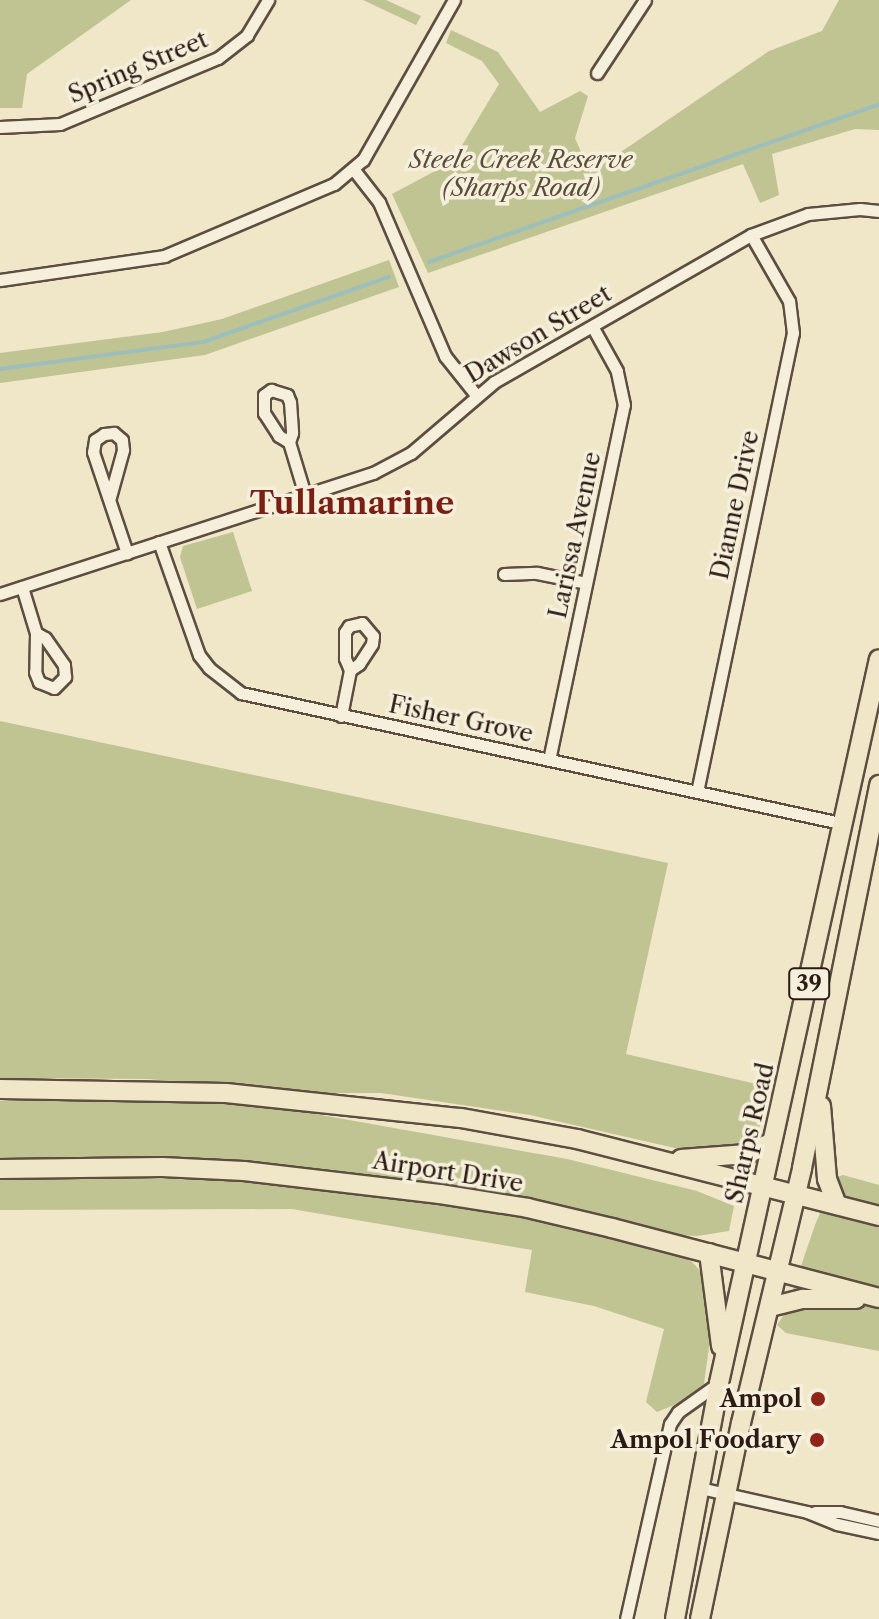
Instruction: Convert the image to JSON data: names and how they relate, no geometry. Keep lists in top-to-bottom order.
{
  "streets": {
    "main road": ["39", "Sharps Road", "Airport Drive"],
    "street": [
      "Spring Street",
      "Dawson Street",
      "Dianne Drive",
      "Larissa Avenue",
      "Fisher Grove"
    ]
  },
  "crossings": [
    ["Dawson Street", "Dianne Drive"],
    ["Dawson Street", "Larissa Avenue"],
    ["Dawson Street", "Fisher Grove"],
    ["Dianne Drive", "Fisher Grove"],
    ["Larissa Avenue", "Fisher Grove"],
    ["Fisher Grove", "Sharps Road"],
    ["39", "Airport Drive"],
    ["Sharps Road", "Airport Drive"]
  ],
  "districts": ["Tullamarine"],
  "parks": ["Steele Creek Reserve (Sharps Road)"],
  "places": ["Ampol", "Ampol Foodary"]
}
